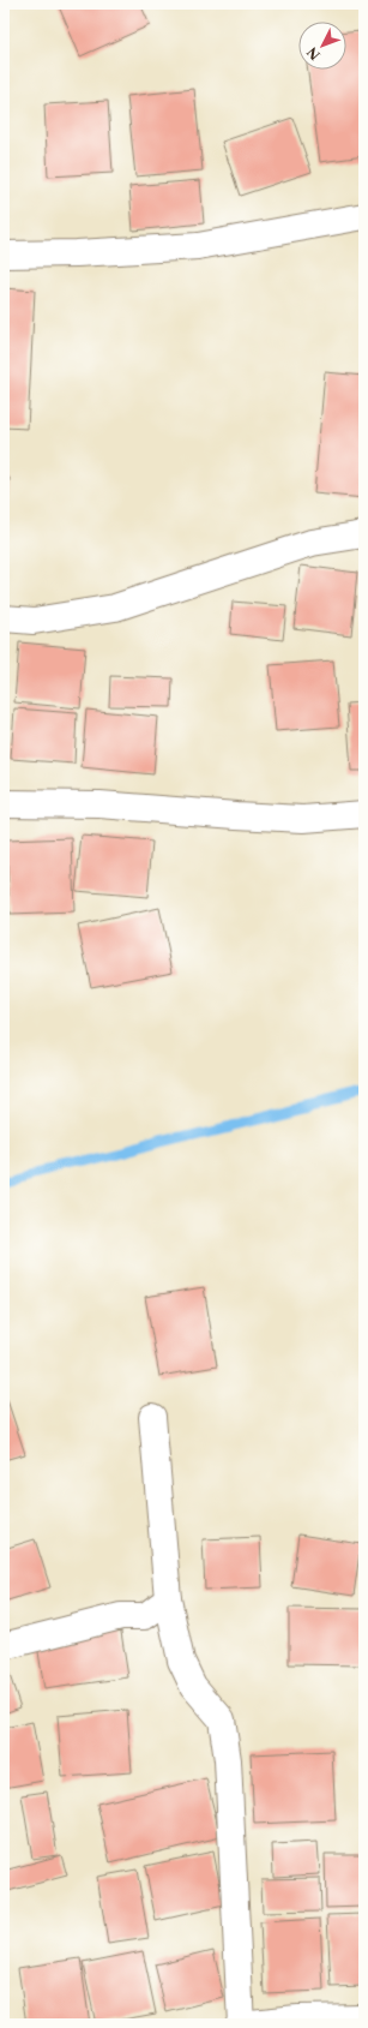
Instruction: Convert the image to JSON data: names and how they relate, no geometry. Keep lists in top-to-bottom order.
{
  "north": "bottom left"
}
